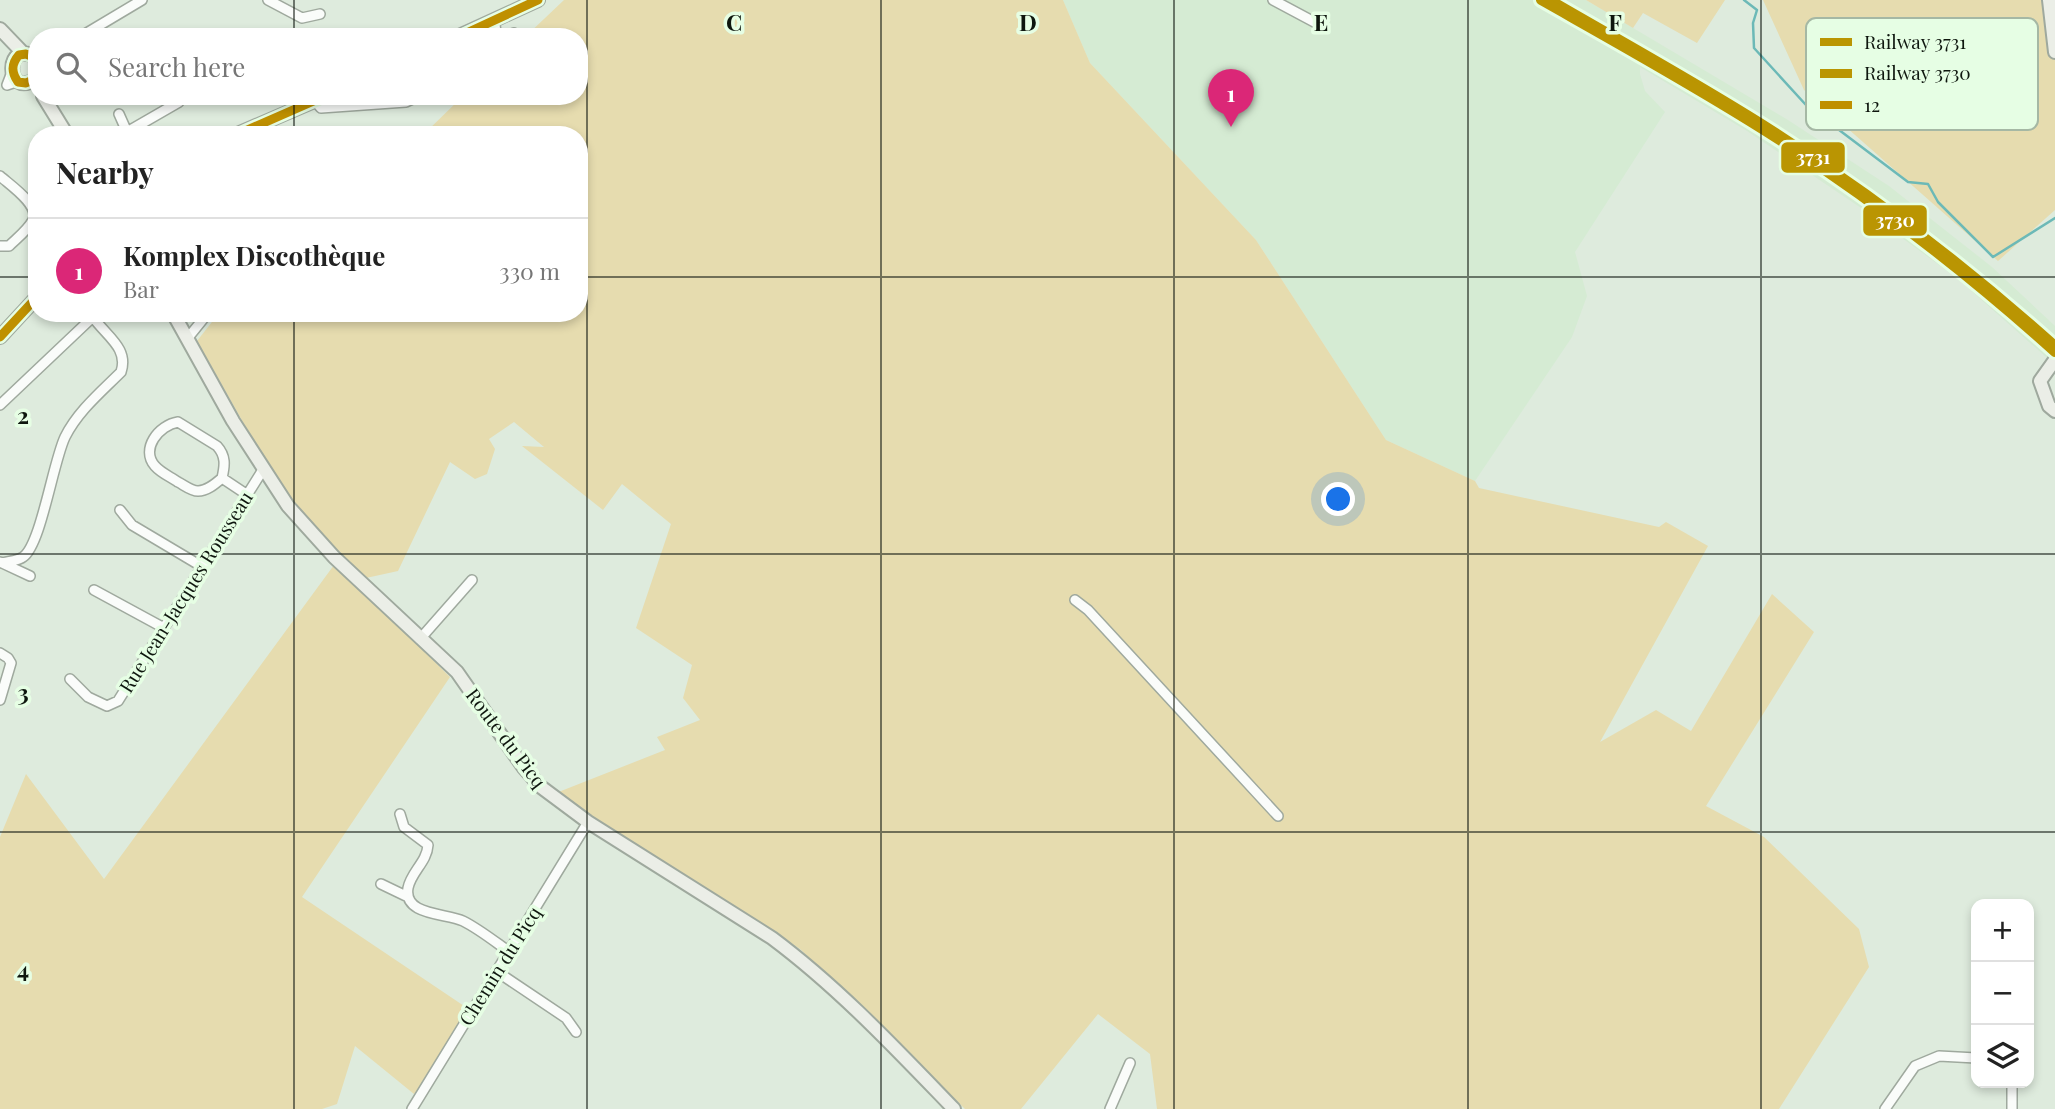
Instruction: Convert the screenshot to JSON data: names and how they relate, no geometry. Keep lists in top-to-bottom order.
{
  "streets": {
    "street": ["Rue Jean-Jacques Rousseau", "Route du Picq", "Chemin du Picq"]
  },
  "crossings": [
    ["Rue Jean-Jacques Rousseau", "Route du Picq"],
    ["Route du Picq", "Chemin du Picq"]
  ],
  "lines": ["rail line 3731", "rail line 3730", "transit line 12"],
  "legend": ["Railway 3731", "Railway 3730", "12"],
  "page": {
    "search": "Search here",
    "pins": "1",
    "heading": "Nearby",
    "list": [
      {
        "mark": "1",
        "name": "Komplex Discothèque",
        "note": "Bar",
        "value": "330 m"
      }
    ],
    "map_buttons": ["+", "−"]
  },
  "grid": {
    "columns": [
      "C",
      "D",
      "E",
      "F"
    ],
    "rows": ["2", "3", "4"]
  }
}
